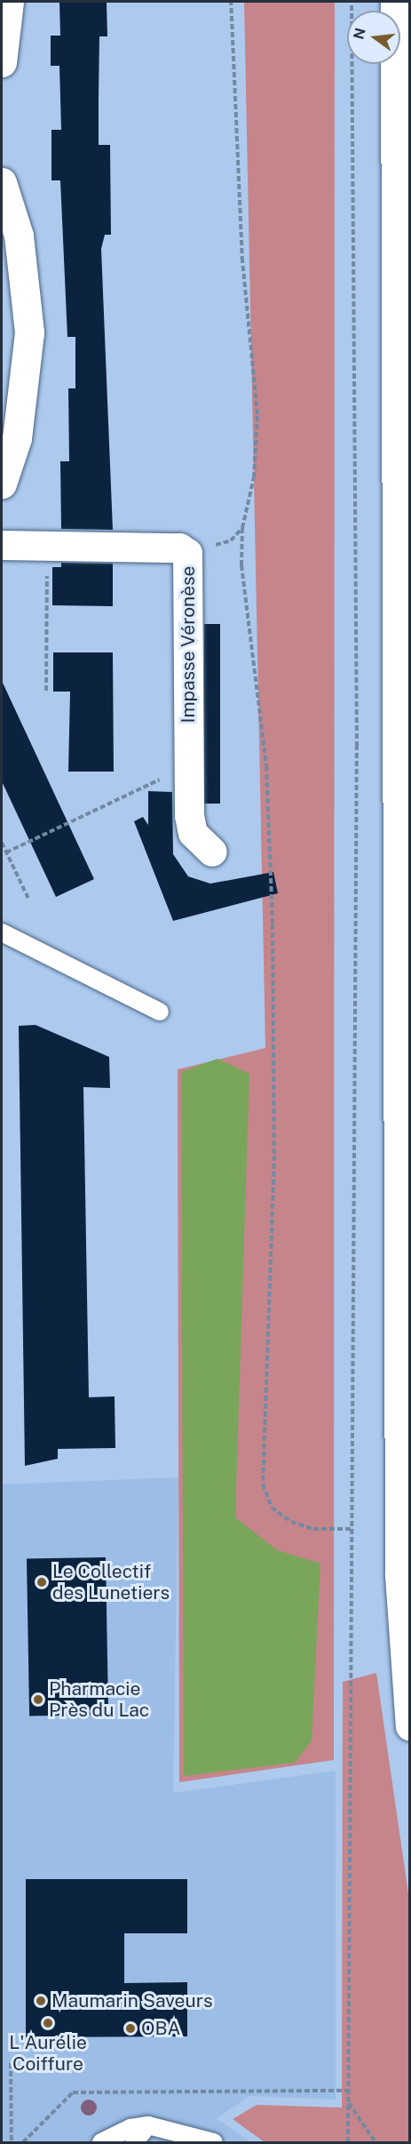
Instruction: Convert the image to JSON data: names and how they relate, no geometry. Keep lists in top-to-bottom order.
{
  "streets": {
    "main road": ["Impasse Véronèse"]
  },
  "places": [
    "Le Collectif des Lunetiers",
    "Pharmacie Près du Lac",
    "Maumarin Saveurs",
    "L'Aurélie Coiffure",
    "OBA"
  ],
  "north": "left"
}
